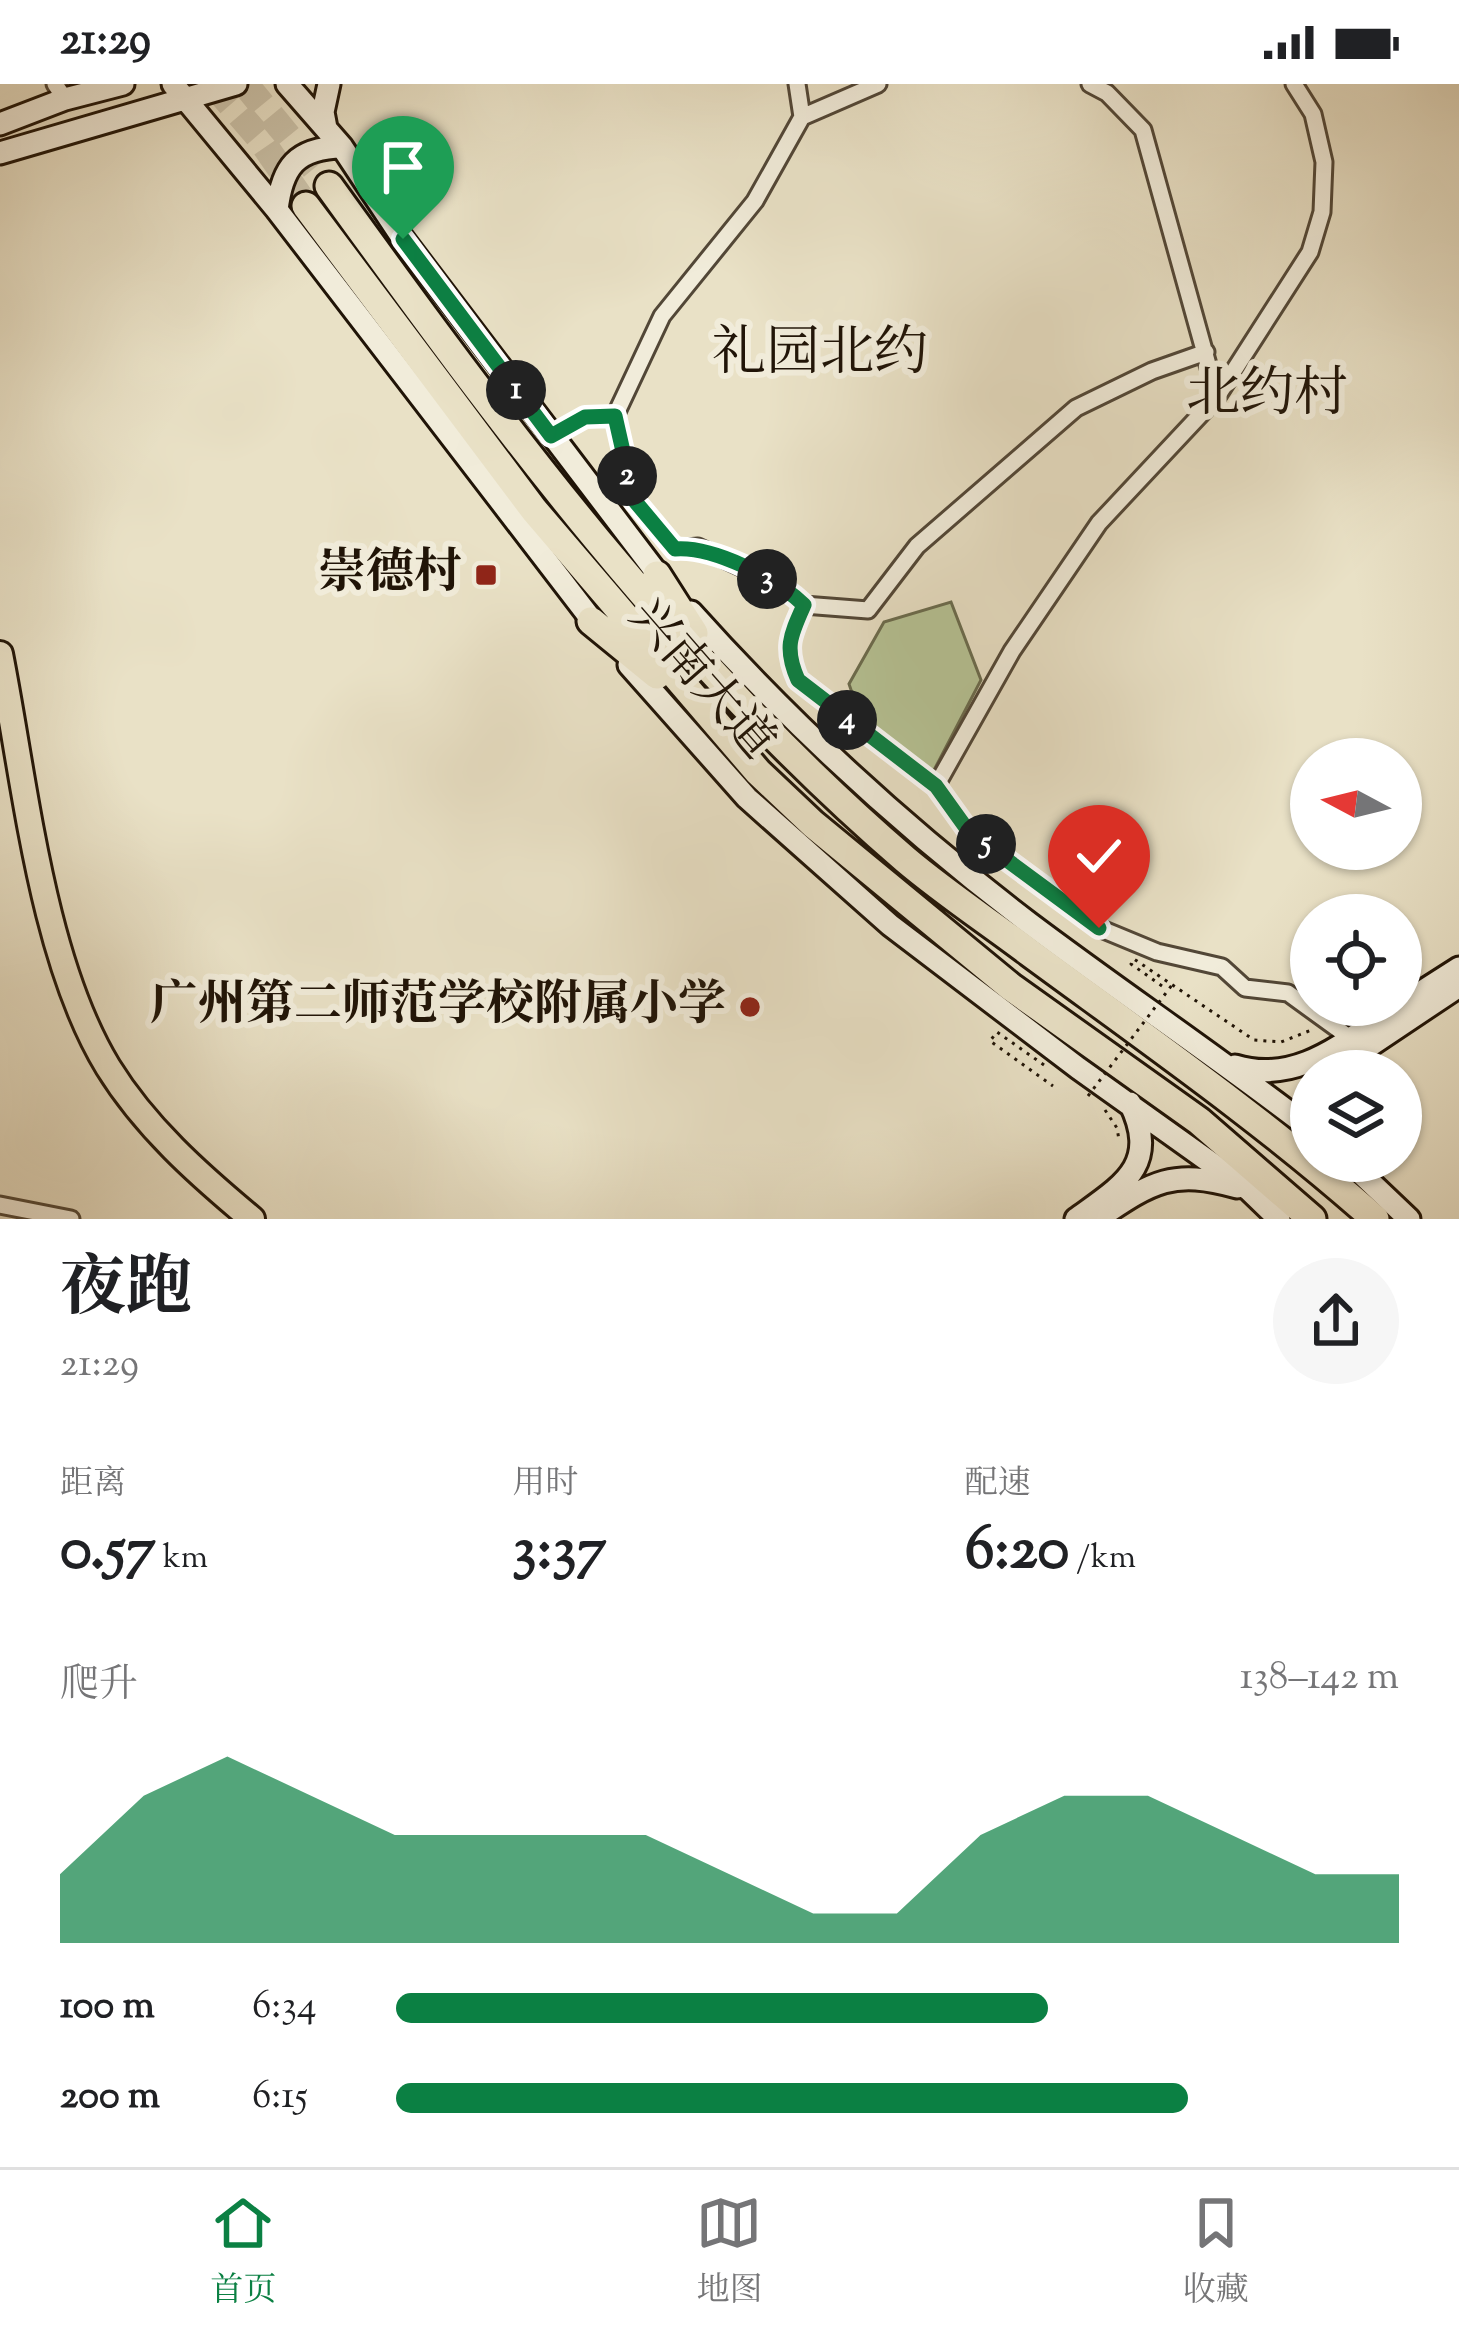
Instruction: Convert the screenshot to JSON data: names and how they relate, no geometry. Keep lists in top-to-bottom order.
{
  "streets": {
    "main road": ["兴南大道"]
  },
  "districts": ["礼园北约", "北约村"],
  "places": {
    "transit": ["崇德村"],
    "other": ["广州第二师范学校附属小学"]
  },
  "north": "left",
  "page": {
    "status": "21:29",
    "pins": [
      "1",
      "2",
      "3",
      "4",
      "5"
    ],
    "heading": ["夜跑", "21:29"],
    "stats": [
      ["距离", "0.57 km"],
      ["用时", "3:37"],
      ["配速", "6:20 /km"]
    ],
    "chart": ["爬升", "138–142 m"],
    "list": [
      {
        "name": "100 m",
        "note": "6:34"
      },
      {
        "name": "200 m",
        "note": "6:15"
      }
    ],
    "tabs": ["首页", "地图", "收藏"]
  }
}
